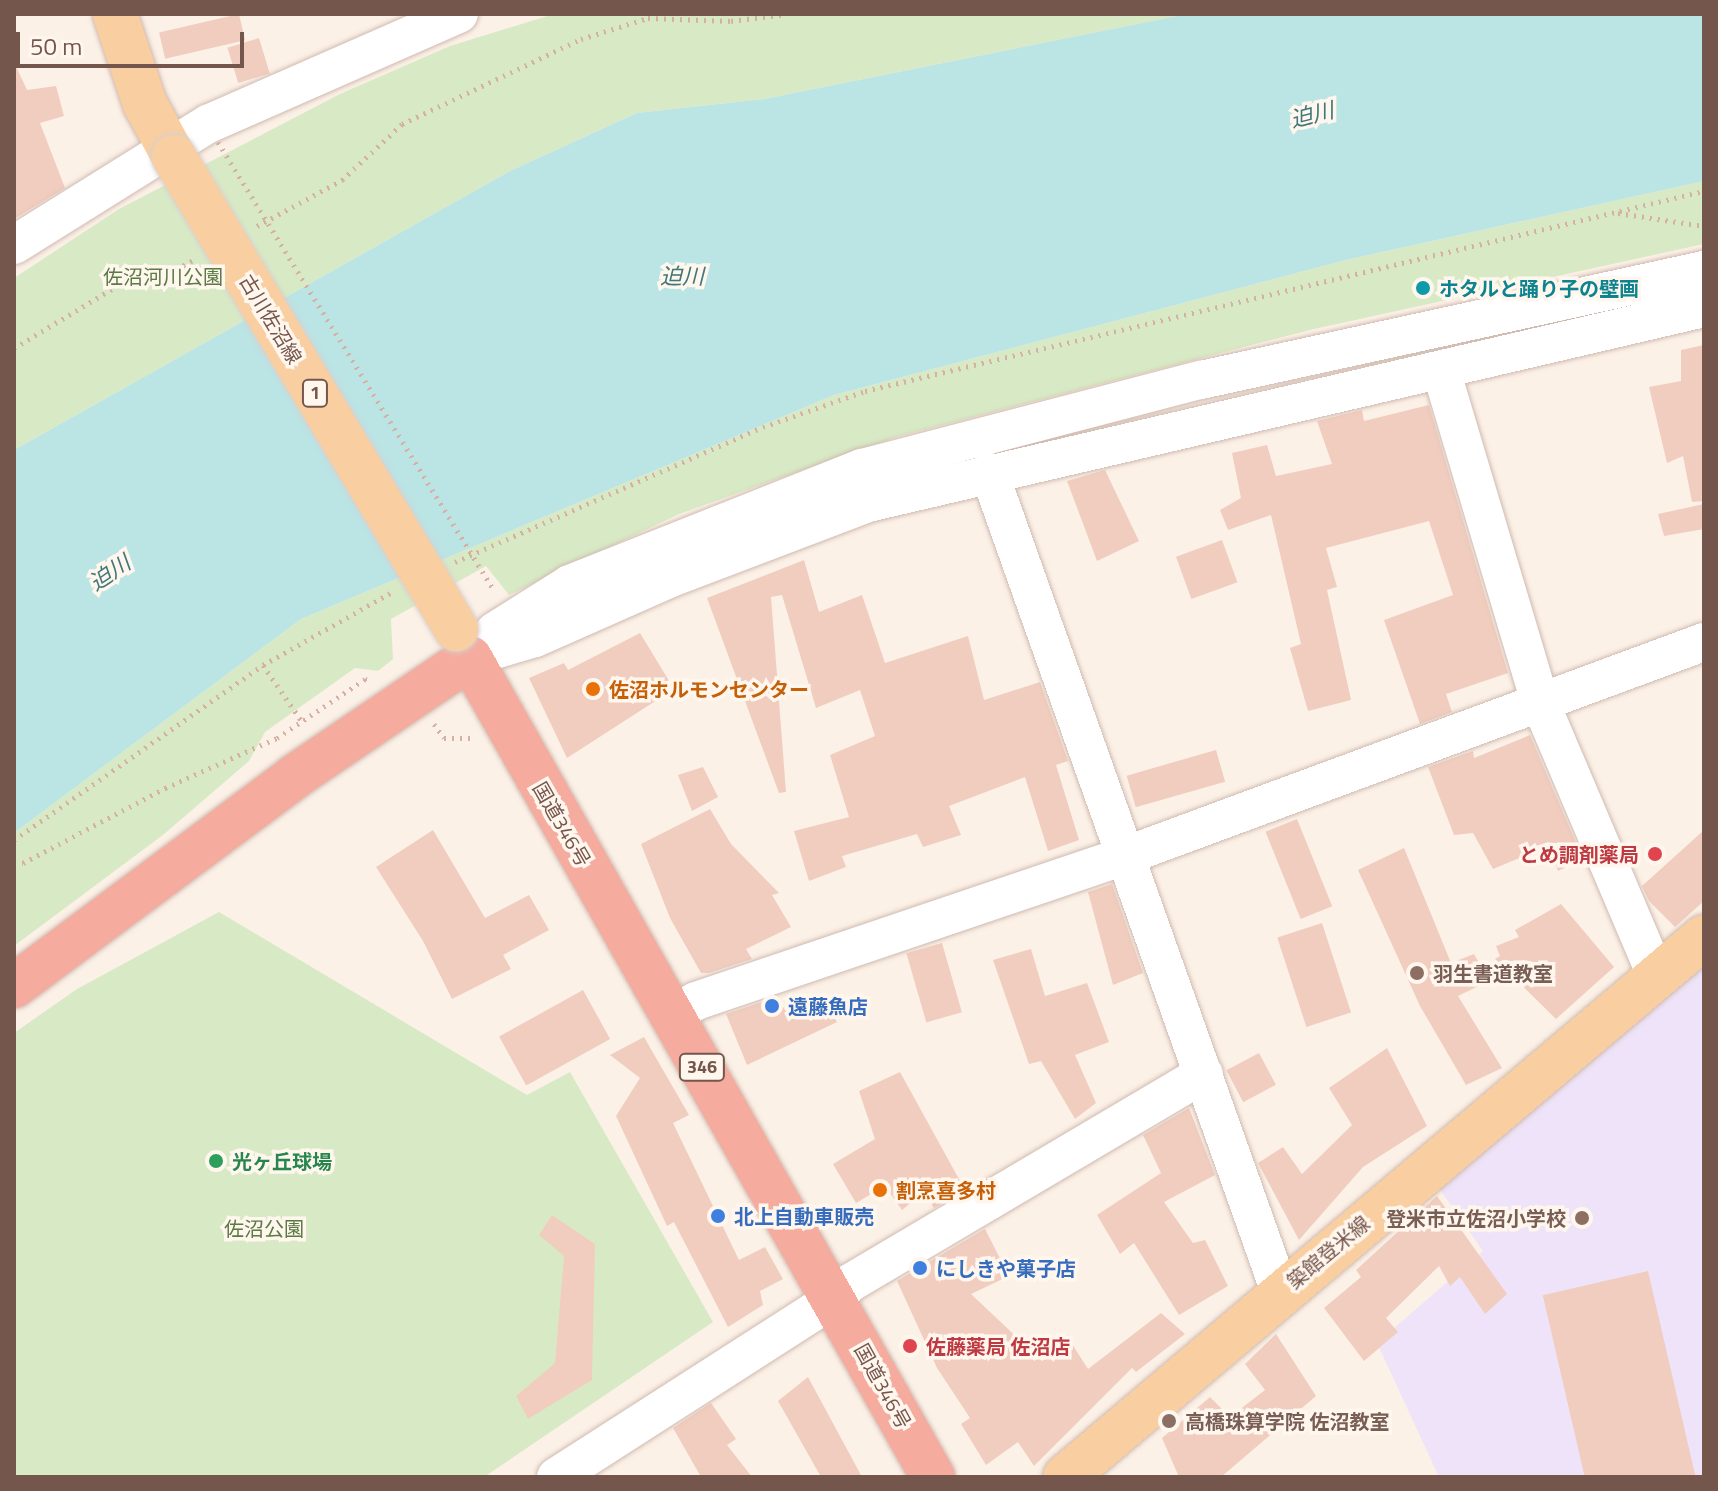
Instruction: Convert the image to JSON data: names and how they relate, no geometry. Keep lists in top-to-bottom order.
{
  "streets": {
    "highway": ["国道346号", "346"],
    "main road": ["古川佐沼線", "1", "築館登米線"]
  },
  "crossings": [
    ["古川佐沼線", "国道346号"]
  ],
  "water": ["迫川"],
  "parks": ["佐沼河川公園", "佐沼公園"],
  "places": [
    "ホタルと踊り子の壁画",
    "佐沼ホルモンセンター",
    "とめ調剤薬局",
    "羽生書道教室",
    "遠藤魚店",
    "光ヶ丘球場",
    "割烹喜多村",
    "北上自動車販売",
    "登米市立佐沼小学校",
    "にしきや菓子店",
    "佐藤薬局 佐沼店",
    "高橋珠算学院 佐沼教室"
  ],
  "scale_bar": "50 m"
}
